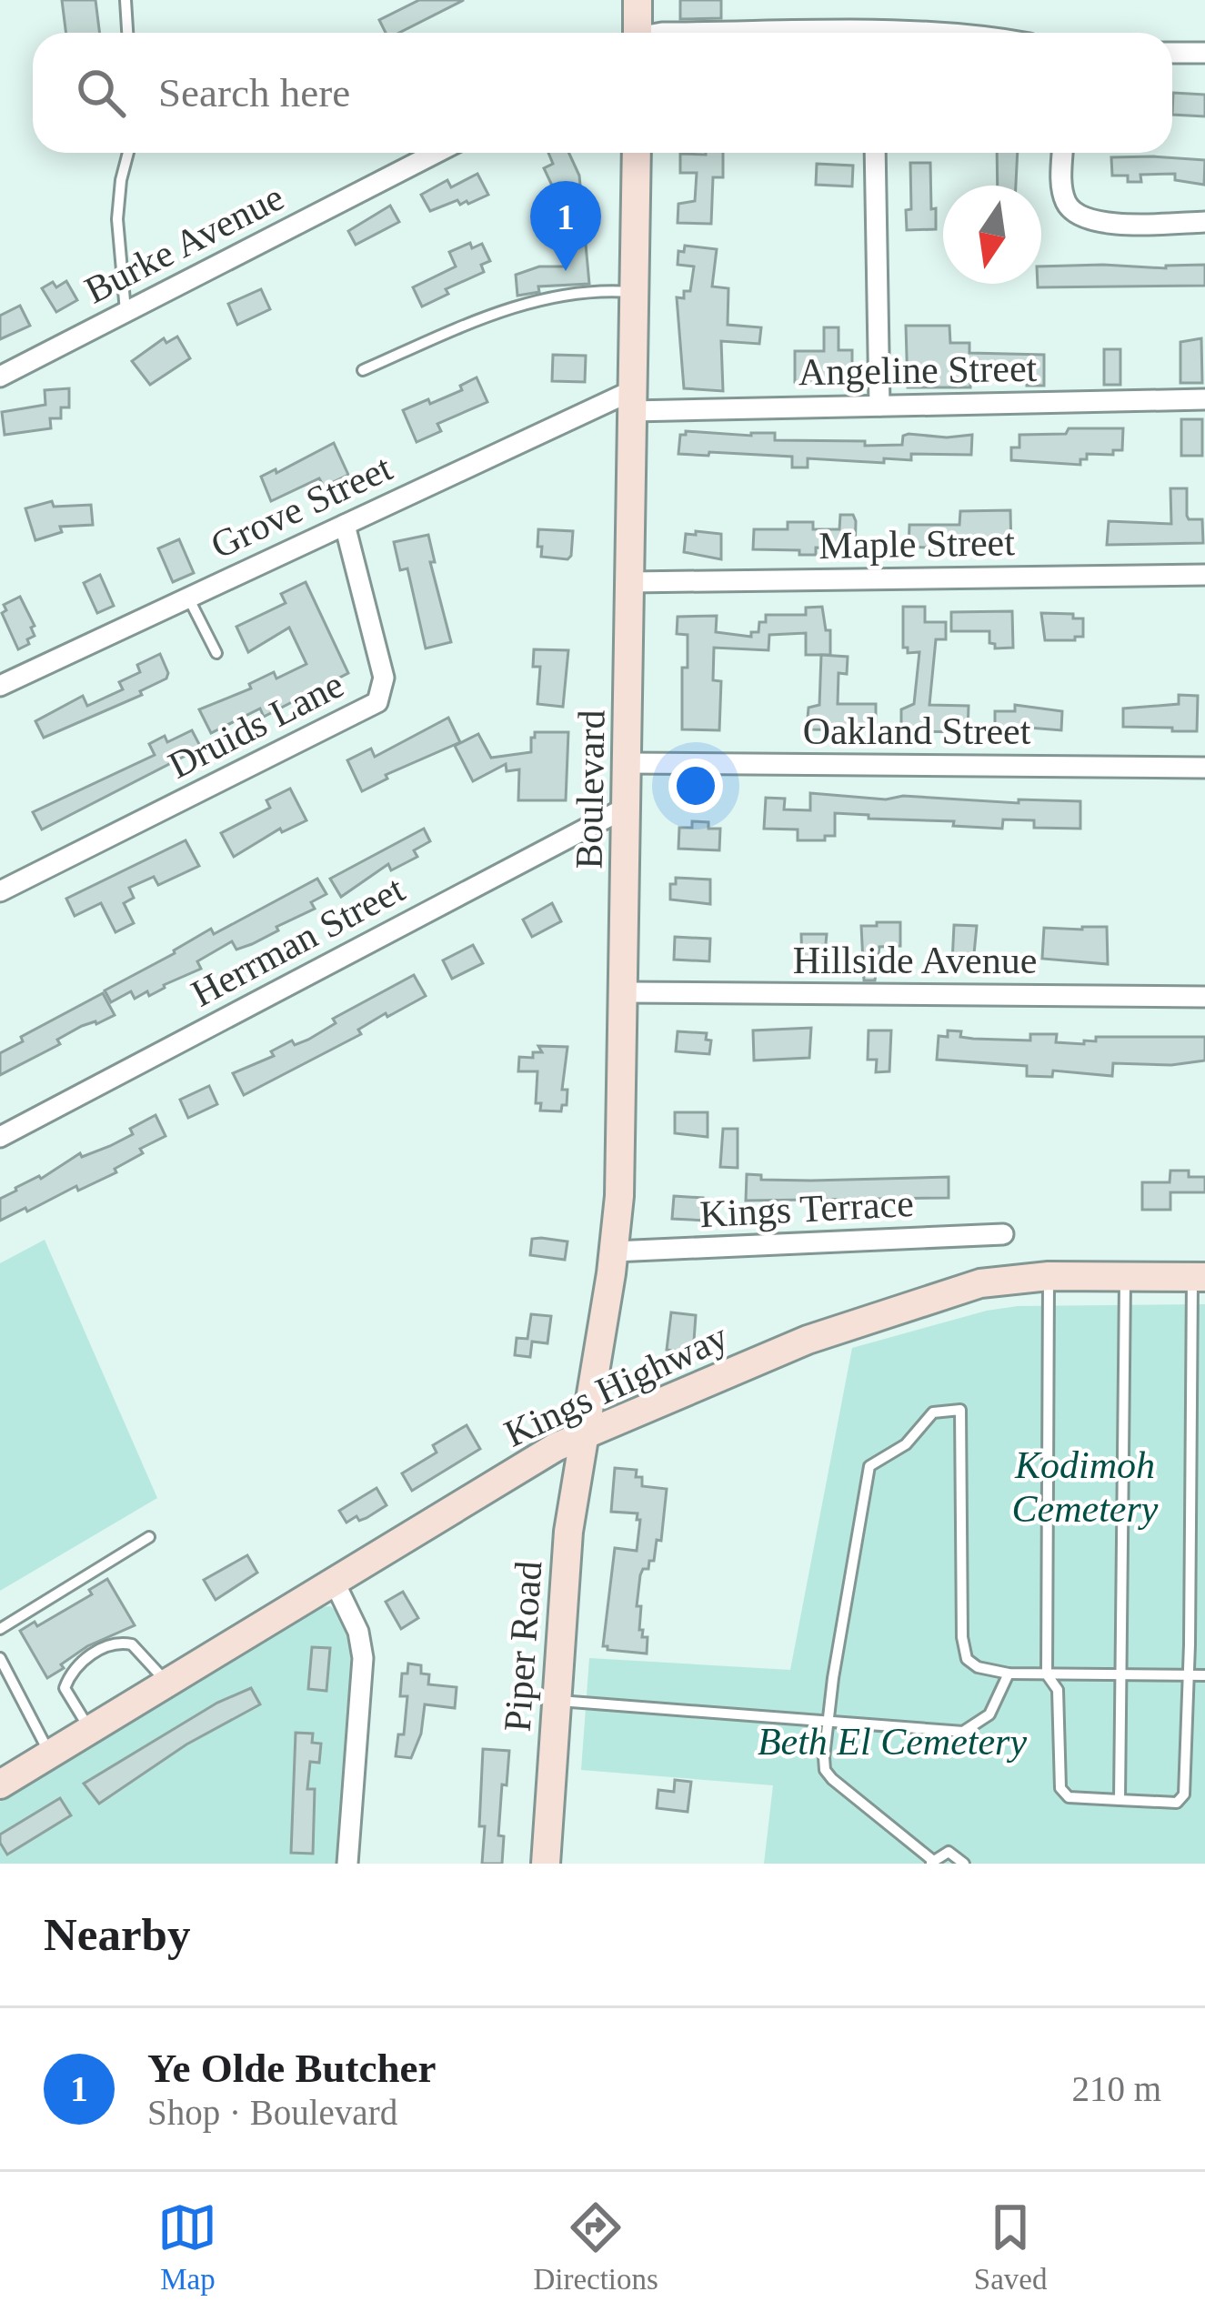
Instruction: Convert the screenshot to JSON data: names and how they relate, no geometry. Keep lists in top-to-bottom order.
{
  "streets": {
    "main road": ["Boulevard", "Kings Highway", "Piper Road"],
    "street": [
      "Burke Avenue",
      "Angeline Street",
      "Grove Street",
      "Maple Street",
      "Druids Lane",
      "Oakland Street",
      "Herrman Street",
      "Hillside Avenue",
      "Kings Terrace"
    ]
  },
  "crossings": [
    ["Angeline Street", "Grove Street"],
    ["Angeline Street", "Boulevard"],
    ["Grove Street", "Druids Lane"],
    ["Grove Street", "Boulevard"],
    ["Maple Street", "Boulevard"],
    ["Oakland Street", "Boulevard"],
    ["Boulevard", "Herrman Street"],
    ["Boulevard", "Hillside Avenue"],
    ["Boulevard", "Kings Terrace"],
    ["Boulevard", "Kings Highway"],
    ["Boulevard", "Piper Road"],
    ["Kings Highway", "Piper Road"]
  ],
  "parks": ["Kodimoh Cemetery", "Beth El Cemetery"],
  "north": "bottom",
  "page": {
    "search": "Search here",
    "pins": "1",
    "heading": "Nearby",
    "list": [
      {
        "mark": "1",
        "name": "Ye Olde Butcher",
        "note": "Shop · Boulevard",
        "value": "210 m"
      }
    ],
    "nav": ["Map", "Directions", "Saved"]
  }
}
